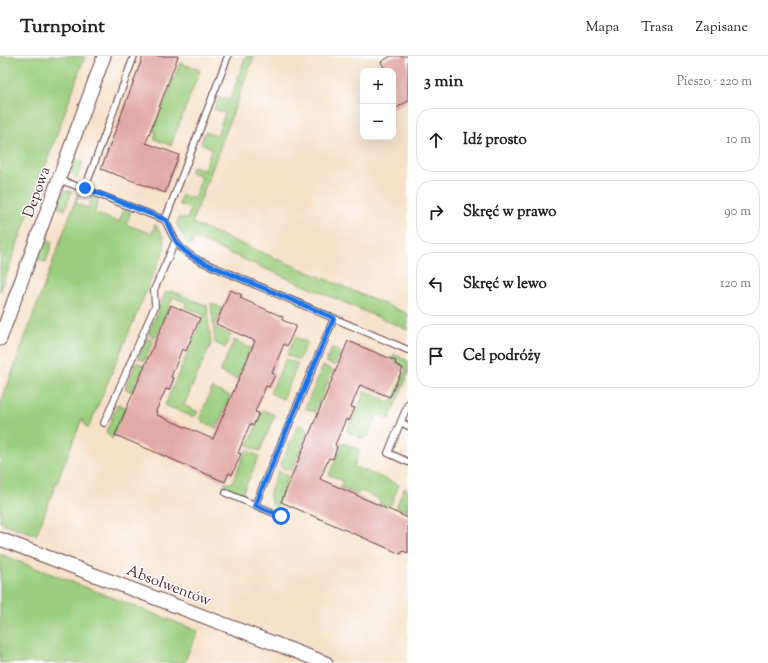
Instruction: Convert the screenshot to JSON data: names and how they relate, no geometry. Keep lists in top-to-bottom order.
{
  "streets": {
    "street": ["Depowa", "Absolwentów"]
  },
  "page": {
    "header": "Turnpoint",
    "nav": ["Mapa", "Trasa", "Zapisane"],
    "heading": ["3 min", "Pieszo · 220 m"],
    "map_buttons": ["+", "−"],
    "list": [
      ["Idź prosto", "10 m"],
      ["Skręć w prawo", "90 m"],
      ["Skręć w lewo", "120 m"],
      "Cel podróży"
    ]
  }
}
